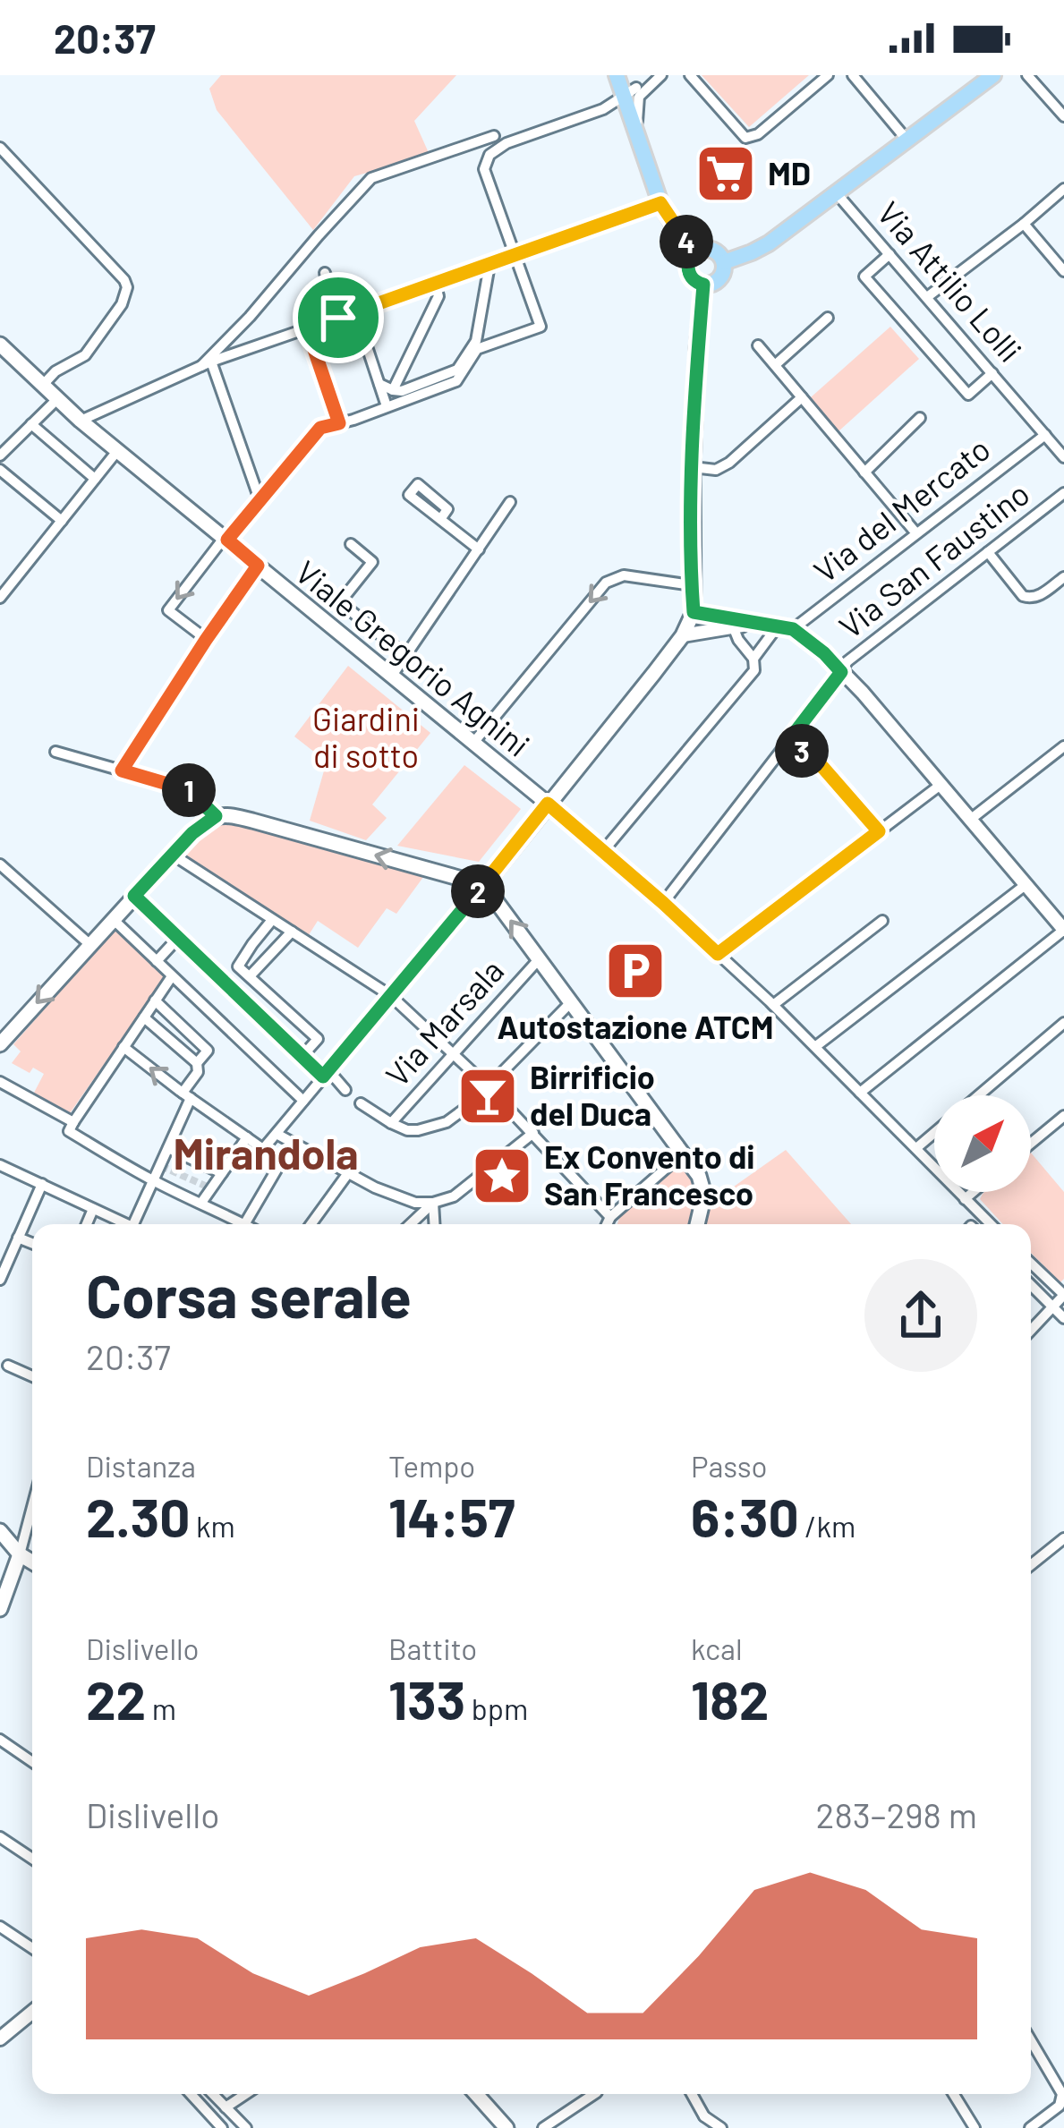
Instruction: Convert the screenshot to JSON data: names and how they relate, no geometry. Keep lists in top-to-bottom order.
{
  "streets": {
    "main road": ["Viale Gregorio Agnini"],
    "street": [
      "Via Attilio Lolli",
      "Via del Mercato",
      "Via San Faustino",
      "Via Marsala"
    ]
  },
  "crossings": [
    ["Via Attilio Lolli", "Via del Mercato"]
  ],
  "districts": ["Mirandola"],
  "parks": ["Giardini di sotto"],
  "places": {
    "supermarket": ["MD"],
    "parking": ["Autostazione ATCM"],
    "bar": ["Birrificio del Duca"],
    "place": ["Ex Convento di San Francesco"]
  },
  "north": "top right",
  "page": {
    "status": "20:37",
    "pins": [
      "4",
      "3",
      "1",
      "2"
    ],
    "heading": ["Corsa serale", "20:37"],
    "stats": [
      ["Distanza", "2.30 km"],
      ["Tempo", "14:57"],
      ["Passo", "6:30 /km"],
      ["Dislivello", "22 m"],
      ["Battito", "133 bpm"],
      ["kcal", "182"]
    ],
    "chart": ["Dislivello", "283–298 m"]
  }
}
